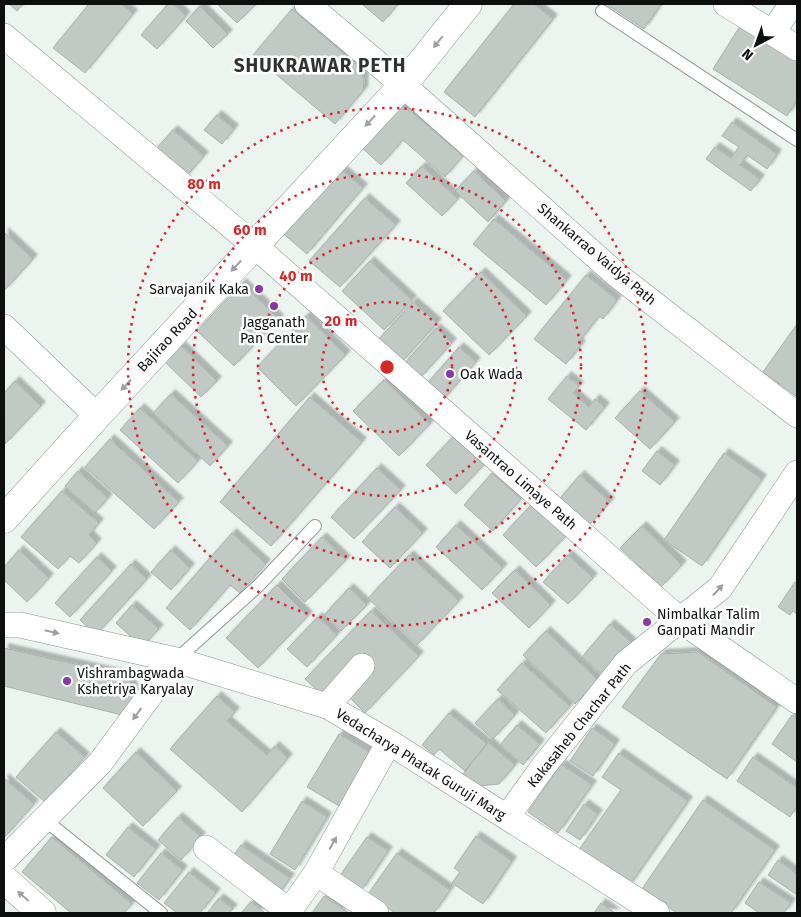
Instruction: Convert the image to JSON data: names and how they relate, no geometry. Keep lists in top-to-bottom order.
{
  "streets": {
    "main road": ["Bajirao Road"],
    "street": [
      "Shankarrao Vaidya Path",
      "Vasantrao Limaye Path",
      "Kakasaheb Chachar Path",
      "Vedacharya Phatak Guruji Marg"
    ]
  },
  "crossings": [
    ["Shankarrao Vaidya Path", "Bajirao Road"],
    ["Bajirao Road", "Vasantrao Limaye Path"],
    ["Vasantrao Limaye Path", "Kakasaheb Chachar Path"],
    ["Kakasaheb Chachar Path", "Vedacharya Phatak Guruji Marg"]
  ],
  "one_way": ["Bajirao Road", "Kakasaheb Chachar Path"],
  "districts": ["SHUKRAWAR PETH"],
  "places": [
    "Sarvajanik Kaka",
    "Jagganath Pan Center",
    "Oak Wada",
    "Nimbalkar Talim Ganpati Mandir",
    "Vishrambagwada Kshetriya Karyalay"
  ],
  "north": "bottom left",
  "rings": [
    "80 m",
    "60 m",
    "40 m",
    "20 m"
  ]
}
